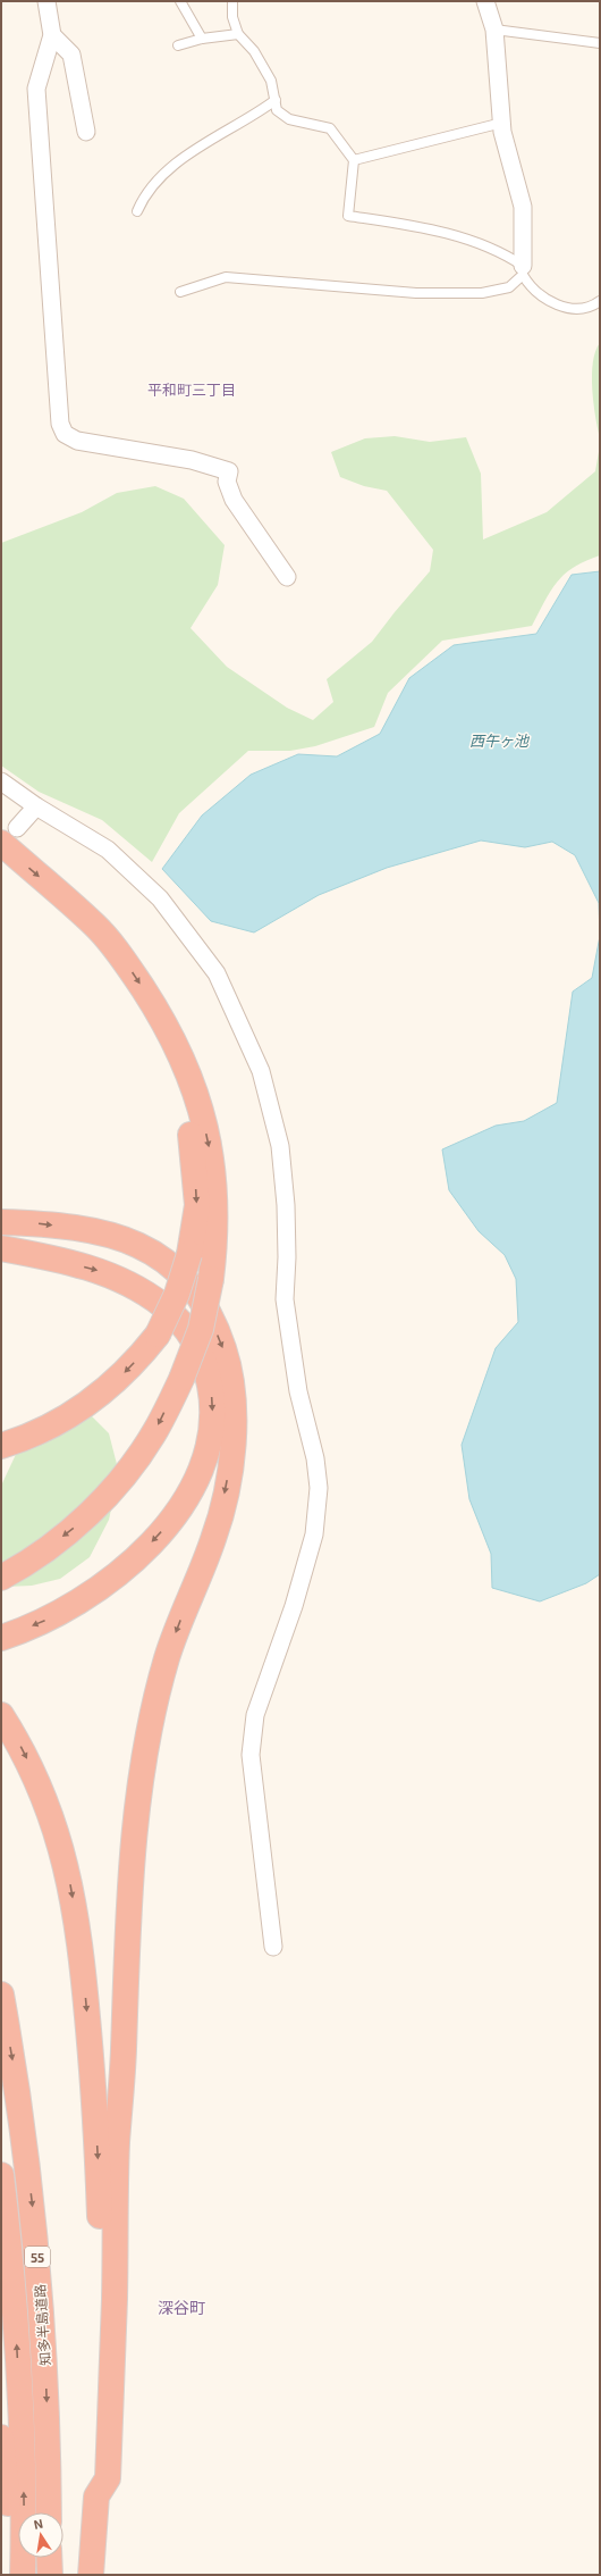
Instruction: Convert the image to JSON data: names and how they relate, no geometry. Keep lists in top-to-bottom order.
{
  "streets": {
    "highway": ["55", "知多半島道路"]
  },
  "districts": ["平和町三丁目", "深谷町"],
  "water": ["西午ヶ池"],
  "north": "top"
}
